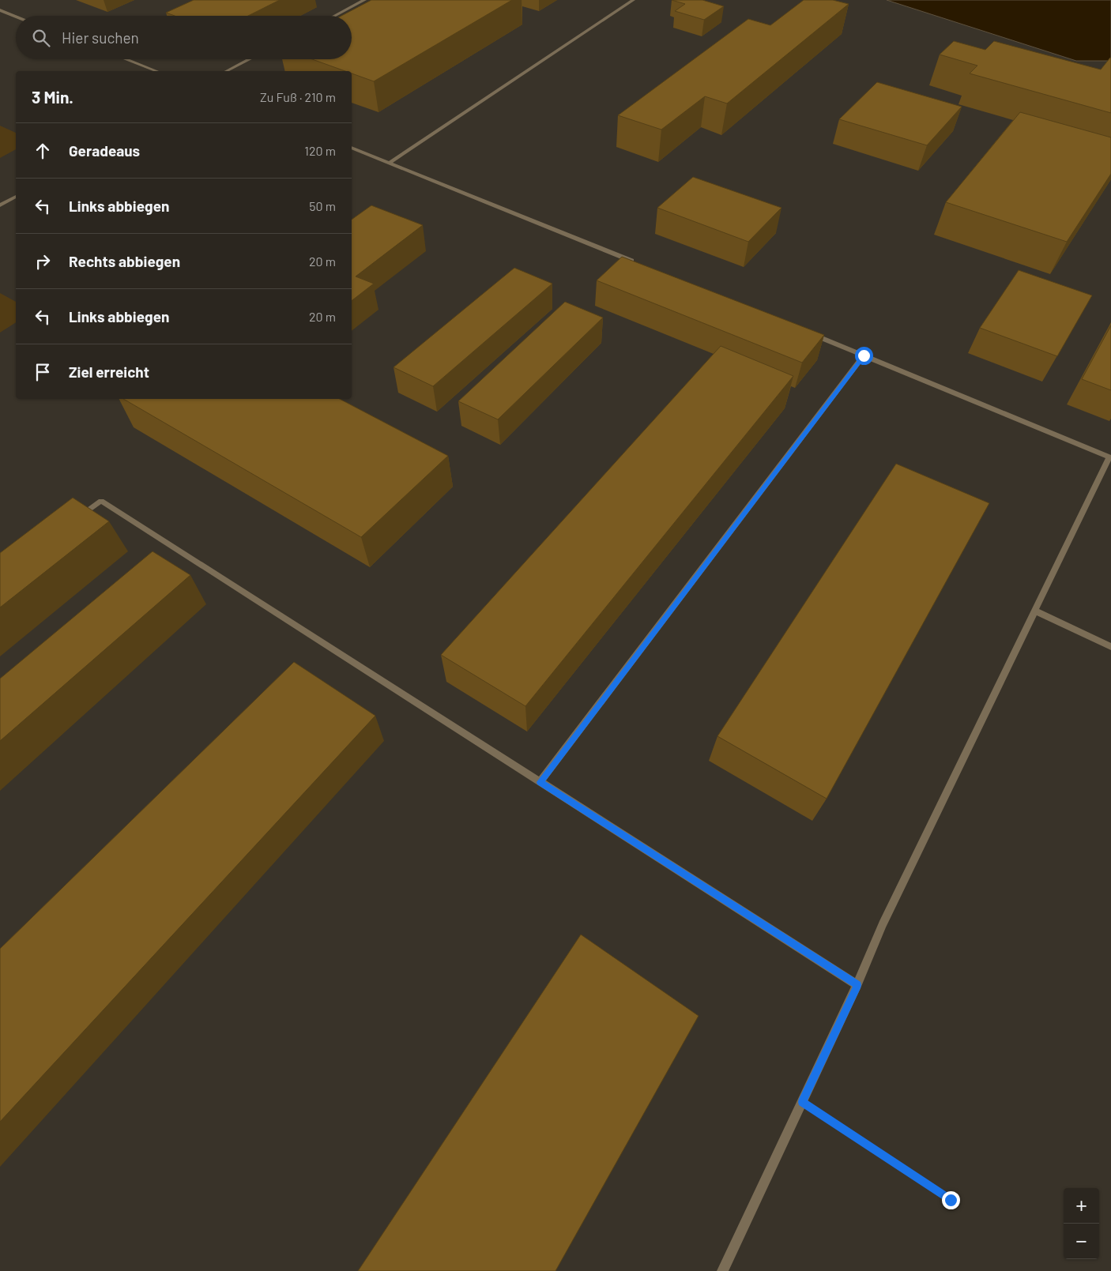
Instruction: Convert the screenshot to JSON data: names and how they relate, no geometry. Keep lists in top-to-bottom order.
{
  "page": {
    "search": "Hier suchen",
    "heading": ["3 Min.", "Zu Fuß · 210 m"],
    "list": [
      ["Geradeaus", "120 m"],
      ["Links abbiegen", "50 m"],
      ["Rechts abbiegen", "20 m"],
      ["Links abbiegen", "20 m"],
      "Ziel erreicht"
    ],
    "map_buttons": ["+", "−"]
  }
}
